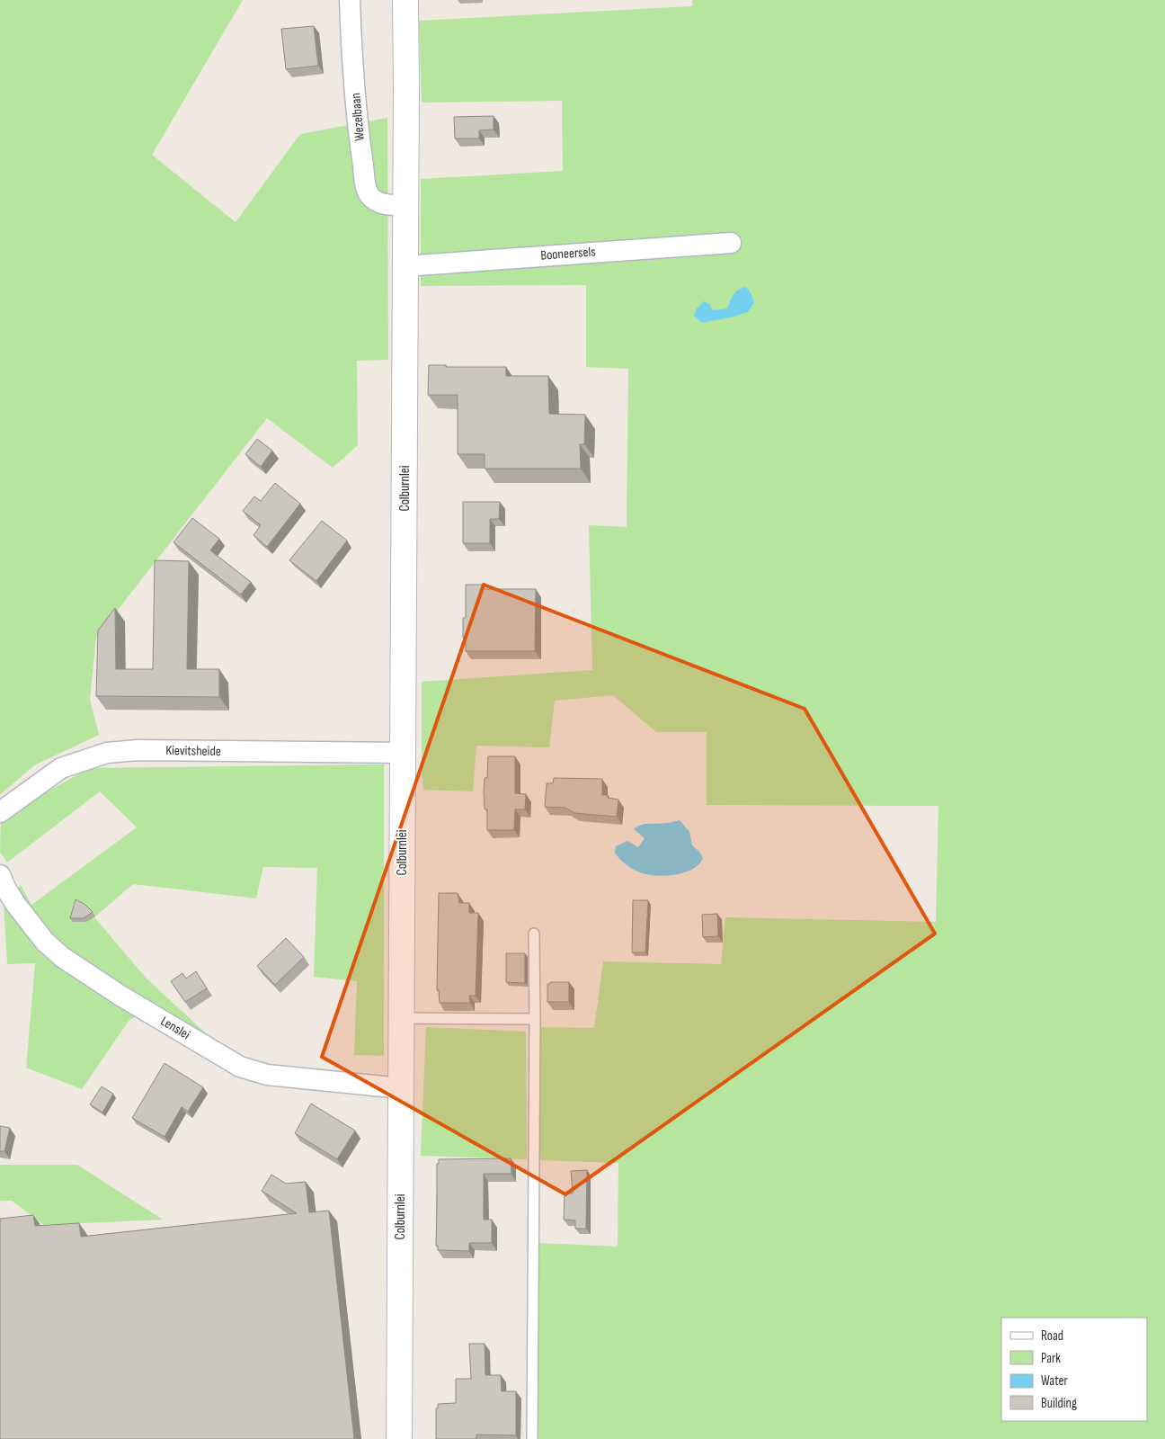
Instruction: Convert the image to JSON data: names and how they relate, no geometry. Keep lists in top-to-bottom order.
{
  "streets": {
    "street": [
      "Wezelbaan",
      "Booneersels",
      "Colburnlei",
      "Kievitsheide",
      "Lenslei"
    ]
  },
  "crossings": [
    ["Booneersels", "Colburnlei"],
    ["Colburnlei", "Kievitsheide"],
    ["Colburnlei", "Lenslei"]
  ],
  "legend": [
    "Road",
    "Park",
    "Water",
    "Building"
  ]
}
